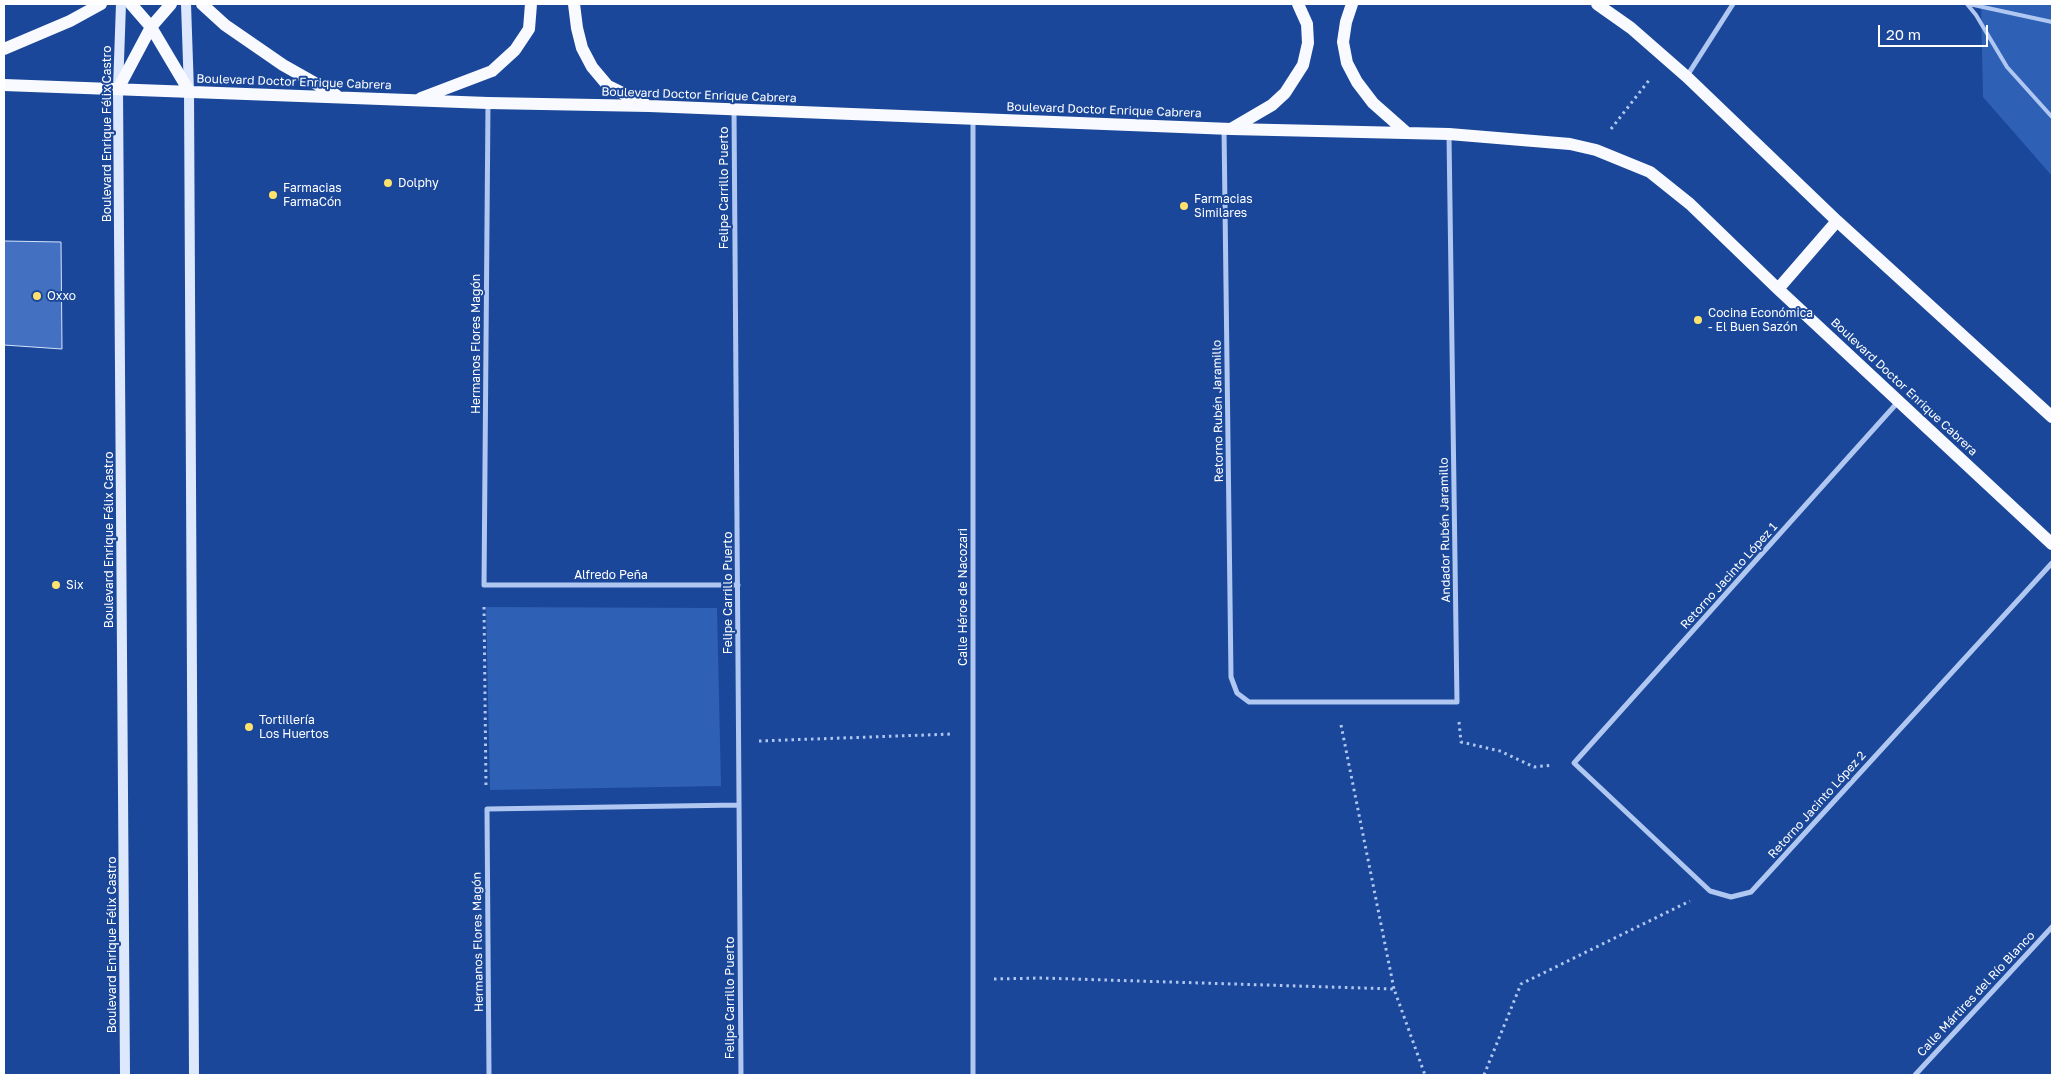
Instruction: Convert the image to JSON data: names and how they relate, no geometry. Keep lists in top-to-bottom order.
{
  "streets": {
    "main road": ["Boulevard Doctor Enrique Cabrera", "Boulevard Enrique Félix Castro"],
    "street": [
      "Felipe Carrillo Puerto",
      "Hermanos Flores Magón",
      "Retorno Rubén Jaramillo",
      "Andador Rubén Jaramillo",
      "Alfredo Peña",
      "Retorno Jacinto López 1",
      "Calle Héroe de Nacozari",
      "Retorno Jacinto López 2",
      "Calle Mártires del Río Blanco"
    ]
  },
  "crossings": [
    ["Boulevard Doctor Enrique Cabrera", "Boulevard Enrique Félix Castro"],
    ["Boulevard Doctor Enrique Cabrera", "Felipe Carrillo Puerto"],
    ["Boulevard Doctor Enrique Cabrera", "Hermanos Flores Magón"],
    ["Boulevard Doctor Enrique Cabrera", "Retorno Rubén Jaramillo"],
    ["Boulevard Doctor Enrique Cabrera", "Andador Rubén Jaramillo"],
    ["Boulevard Doctor Enrique Cabrera", "Retorno Jacinto López 1"],
    ["Boulevard Doctor Enrique Cabrera", "Calle Héroe de Nacozari"],
    ["Felipe Carrillo Puerto", "Alfredo Peña"],
    ["Hermanos Flores Magón", "Alfredo Peña"]
  ],
  "places": [
    "Dolphy",
    "Farmacias FarmaCón",
    "Farmacias Similares",
    "Oxxo",
    "Cocina Económica - El Buen Sazón",
    "Six",
    "Tortillería Los Huertos"
  ],
  "scale_bar": "20 m"
}
